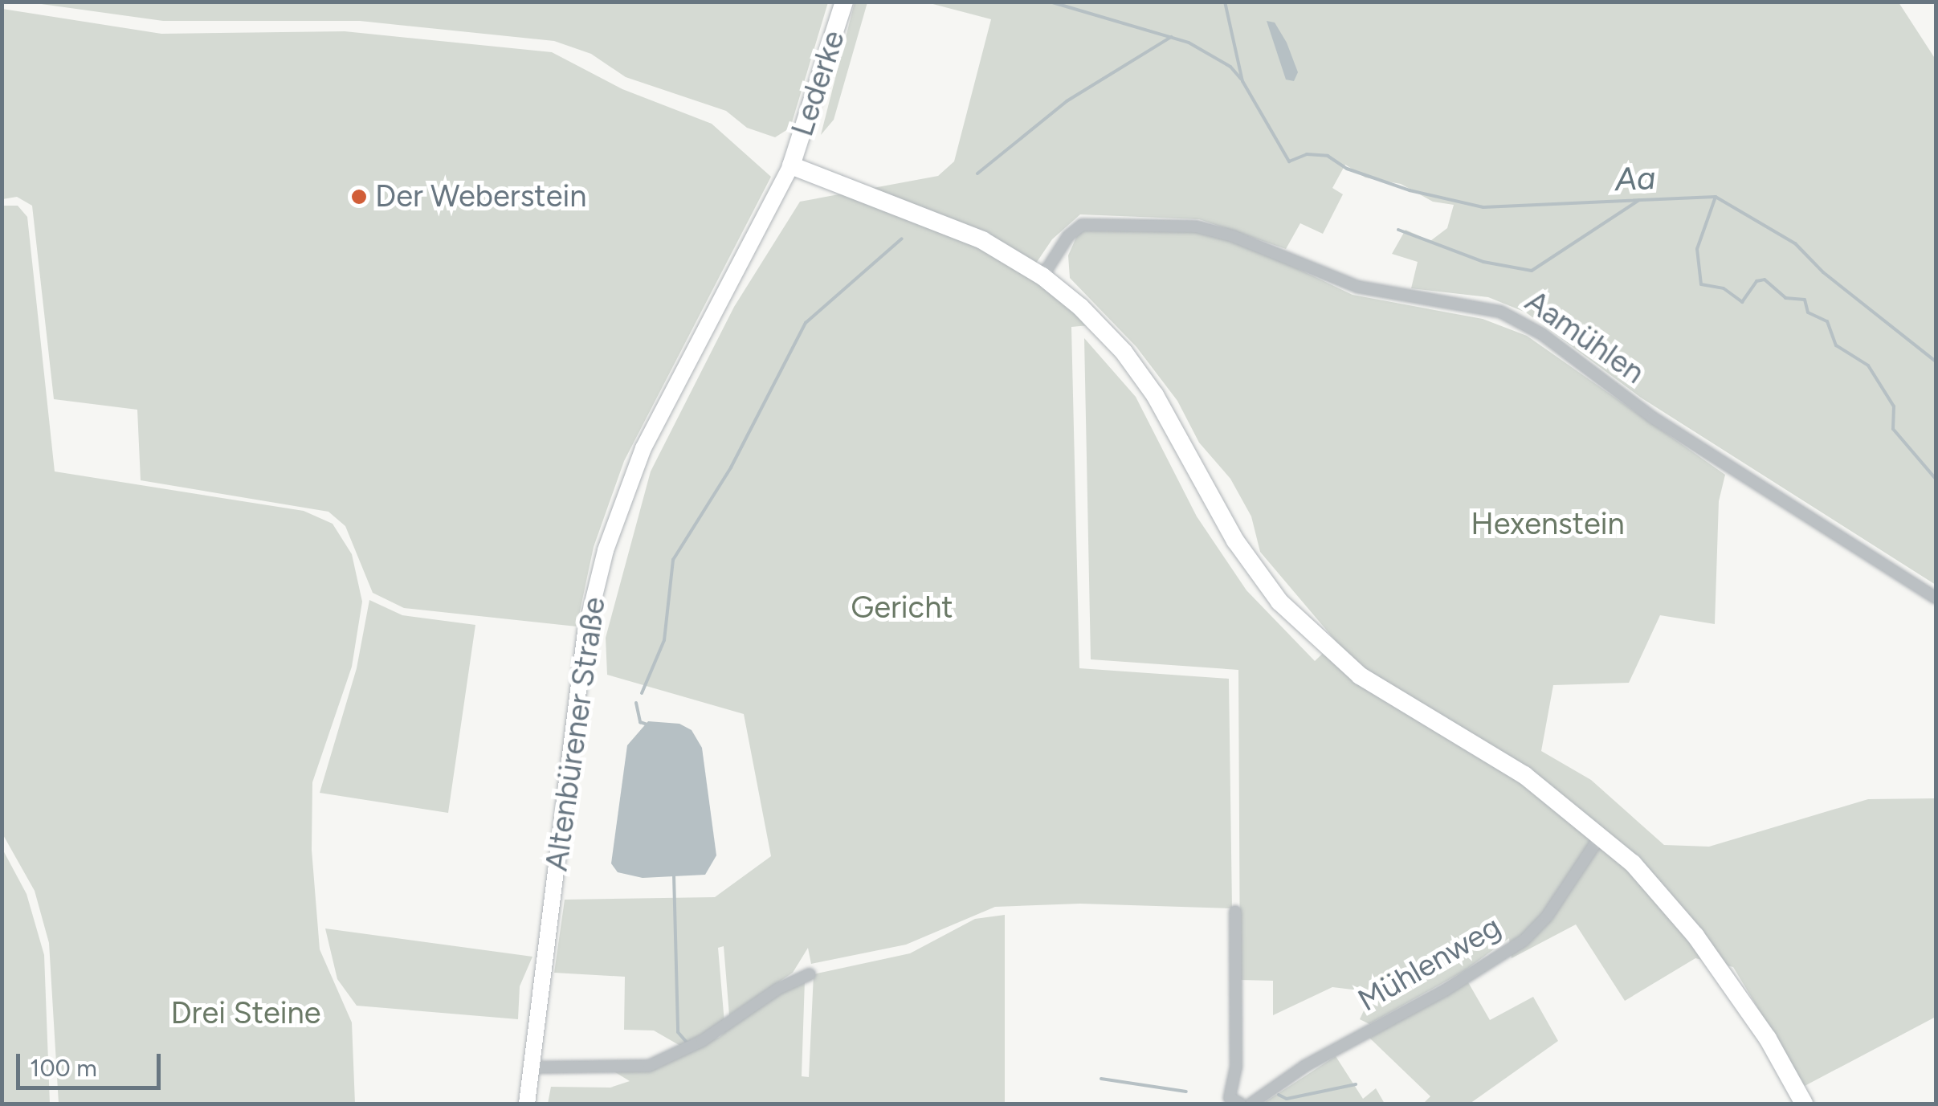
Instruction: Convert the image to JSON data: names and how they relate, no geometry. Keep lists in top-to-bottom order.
{
  "streets": {
    "main road": ["Lederke"],
    "street": ["Aamühlen", "Altenbürener Straße", "Mühlenweg"]
  },
  "crossings": [
    ["Lederke", "Altenbürener Straße"]
  ],
  "water": ["Aa"],
  "parks": ["Hexenstein", "Gericht", "Drei Steine"],
  "places": ["Der Weberstein"],
  "scale_bar": "100 m"
}
